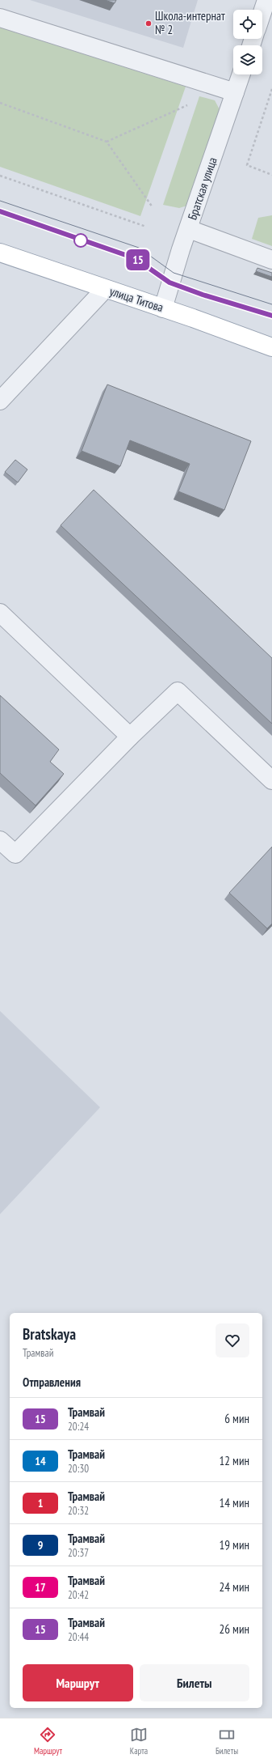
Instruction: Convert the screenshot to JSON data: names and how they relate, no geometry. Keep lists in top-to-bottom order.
{
  "streets": {
    "main road": ["улица Титова"],
    "street": ["Братская улица"]
  },
  "crossings": [
    ["Братская улица", "улица Титова"]
  ],
  "places": ["Школа-интернат № 2"],
  "lines": ["tram line 15"],
  "page": {
    "on_map": "15",
    "heading": [
      ["Bratskaya", "Трамвай"],
      "Отправления"
    ],
    "list": [
      {
        "mark": "15",
        "name": "Трамвай",
        "note": "20:24",
        "value": "6 мин"
      },
      {
        "mark": "14",
        "name": "Трамвай",
        "note": "20:30",
        "value": "12 мин"
      },
      {
        "mark": "1",
        "name": "Трамвай",
        "note": "20:32",
        "value": "14 мин"
      },
      {
        "mark": "9",
        "name": "Трамвай",
        "note": "20:37",
        "value": "19 мин"
      },
      {
        "mark": "17",
        "name": "Трамвай",
        "note": "20:42",
        "value": "24 мин"
      },
      {
        "mark": "15",
        "name": "Трамвай",
        "note": "20:44",
        "value": "26 мин"
      }
    ],
    "buttons": ["Маршрут", "Билеты"],
    "tabs": ["Маршрут", "Карта", "Билеты"]
  }
}
